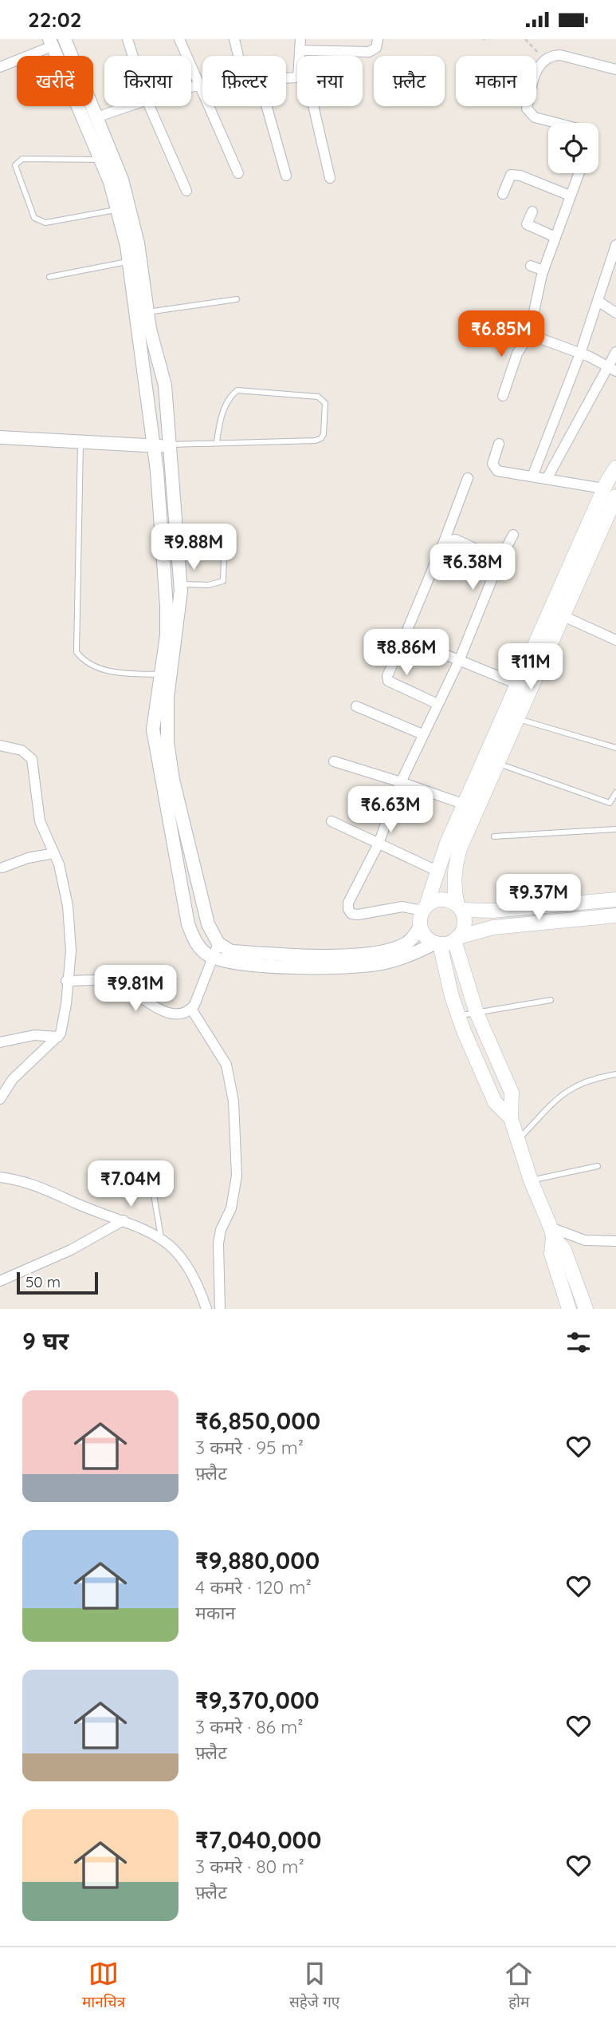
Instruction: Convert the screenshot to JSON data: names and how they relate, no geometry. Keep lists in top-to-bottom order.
{
  "scale_bar": "50 m",
  "page": {
    "status": "22:02",
    "chip": [
      "खरीदें",
      "किराया",
      "फ़िल्टर",
      "नया",
      "फ़्लैट",
      "मकान"
    ],
    "price": [
      "₹6.85M",
      "₹9.88M",
      "₹6.38M",
      "₹8.86M",
      "₹11M",
      "₹6.63M",
      "₹9.37M",
      "₹9.81M",
      "₹7.04M"
    ],
    "scale": "50 m",
    "heading": "9 घर",
    "list": [
      {
        "name": "₹6,850,000",
        "note": "3 कमरे · 95 m² · फ़्लैट"
      },
      {
        "name": "₹9,880,000",
        "note": "4 कमरे · 120 m² · मकान"
      },
      {
        "name": "₹9,370,000",
        "note": "3 कमरे · 86 m² · फ़्लैट"
      },
      {
        "name": "₹7,040,000",
        "note": "3 कमरे · 80 m² · फ़्लैट"
      }
    ],
    "tabs": ["मानचित्र", "सहेजे गए", "होम"]
  }
}
